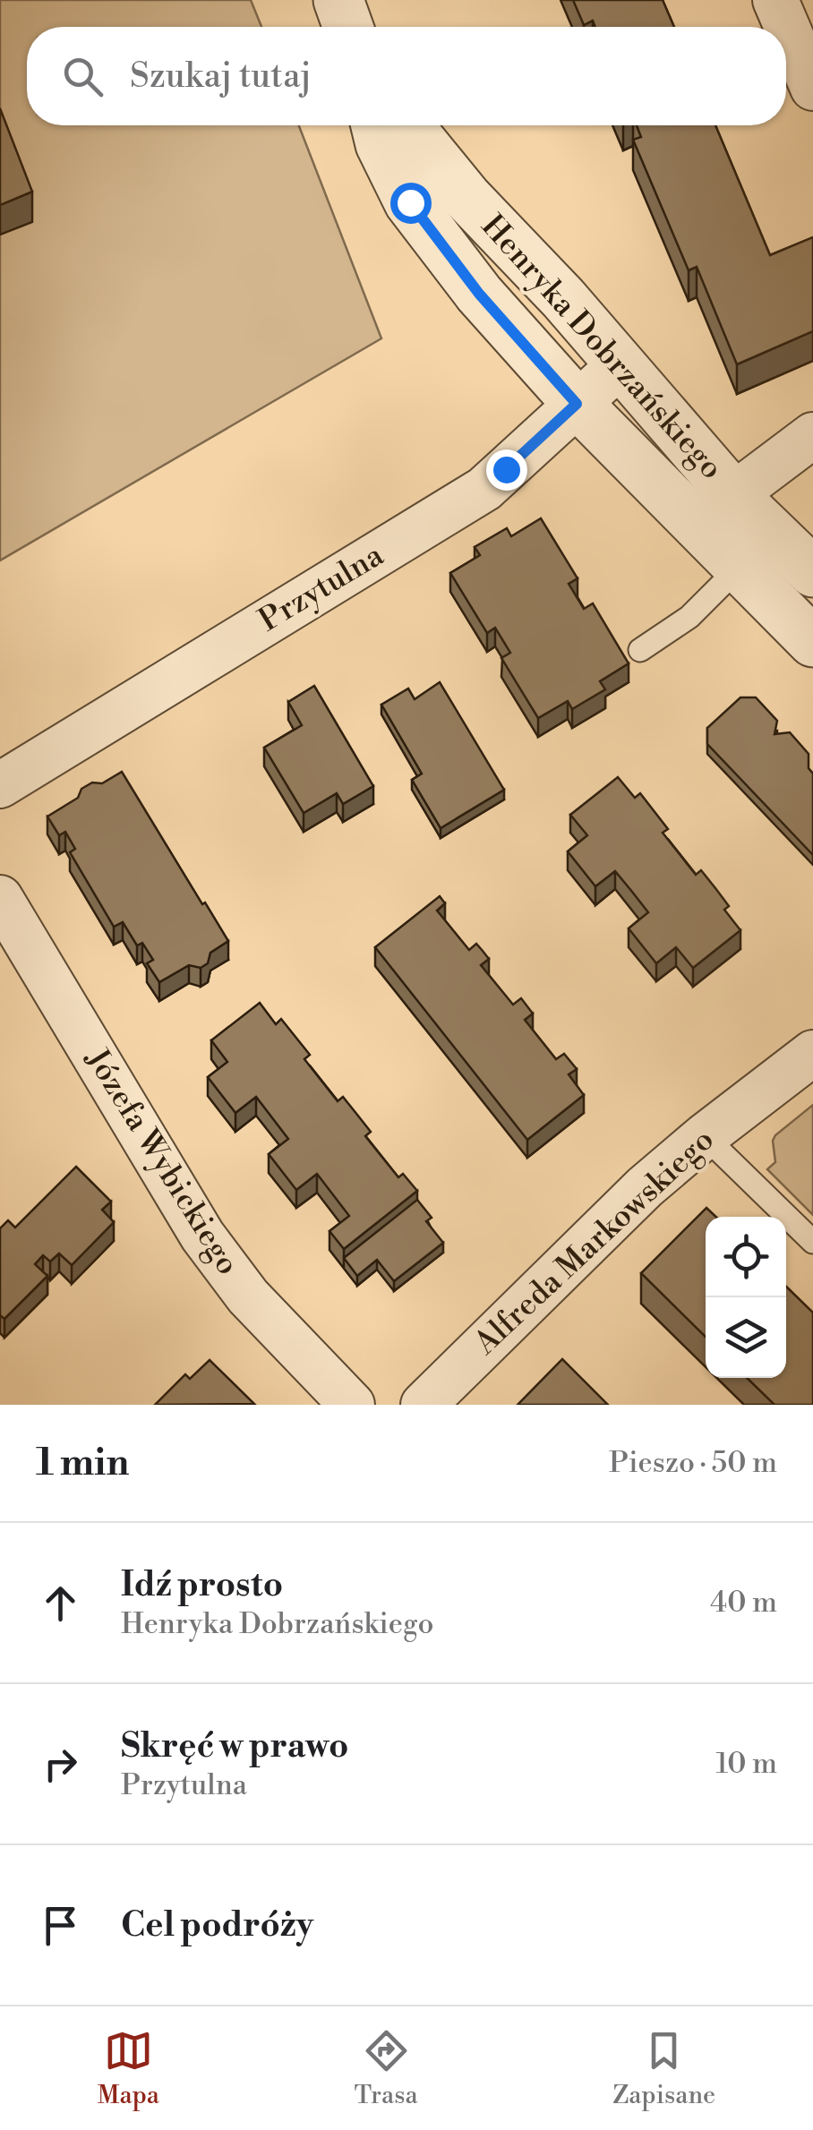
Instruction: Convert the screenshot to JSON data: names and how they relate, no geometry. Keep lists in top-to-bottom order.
{
  "streets": {
    "street": [
      "Henryka Dobrzańskiego",
      "Przytulna",
      "Józefa Wybickiego",
      "Alfreda Markowskiego"
    ]
  },
  "crossings": [
    ["Henryka Dobrzańskiego", "Przytulna"]
  ],
  "page": {
    "search": "Szukaj tutaj",
    "heading": ["1 min", "Pieszo · 50 m"],
    "list": [
      ["Idź prosto", "Henryka Dobrzańskiego", "40 m"],
      ["Skręć w prawo", "Przytulna", "10 m"],
      "Cel podróży"
    ],
    "nav": ["Mapa", "Trasa", "Zapisane"]
  }
}
